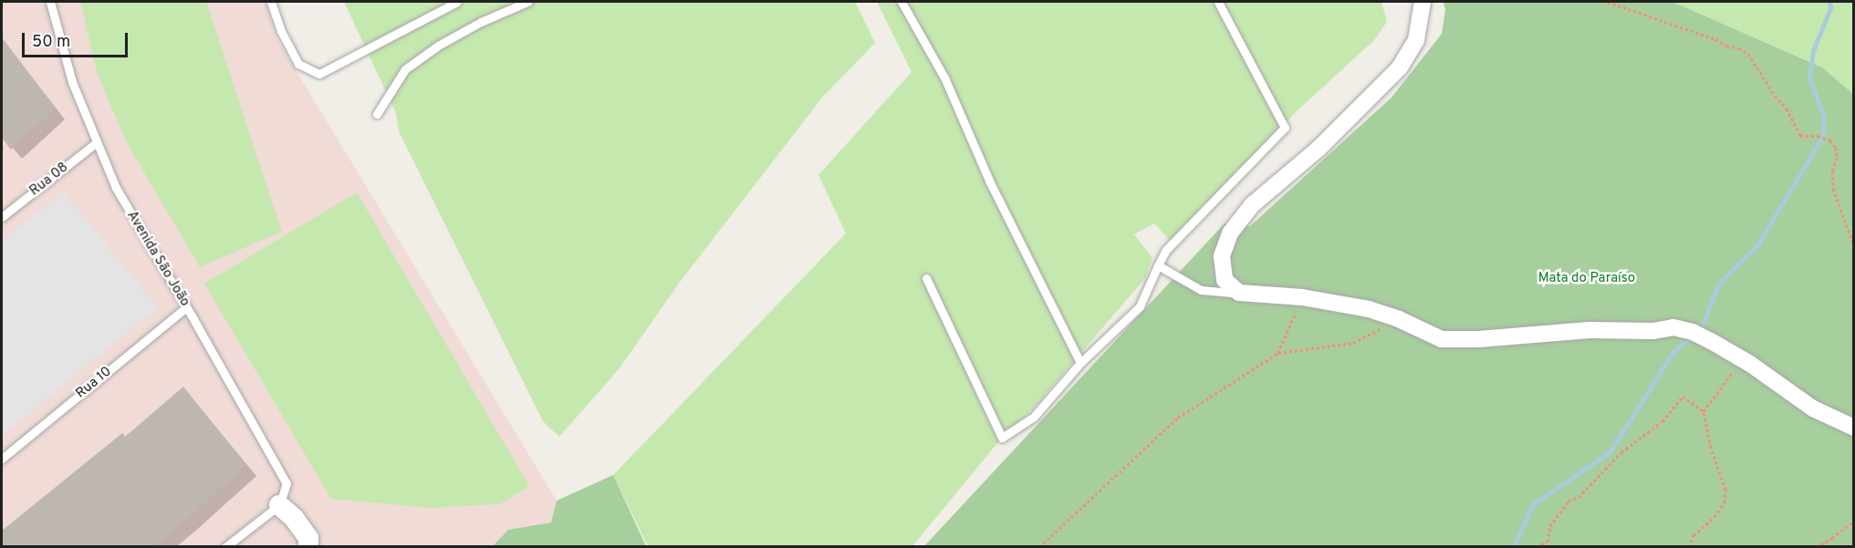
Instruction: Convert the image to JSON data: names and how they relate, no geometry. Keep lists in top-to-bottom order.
{
  "streets": {
    "lane": ["Rua 08", "Avenida São João", "Rua 10"]
  },
  "crossings": [
    ["Rua 08", "Avenida São João"],
    ["Avenida São João", "Rua 10"]
  ],
  "parks": ["Mata do Paraíso"],
  "scale_bar": "50 m"
}
